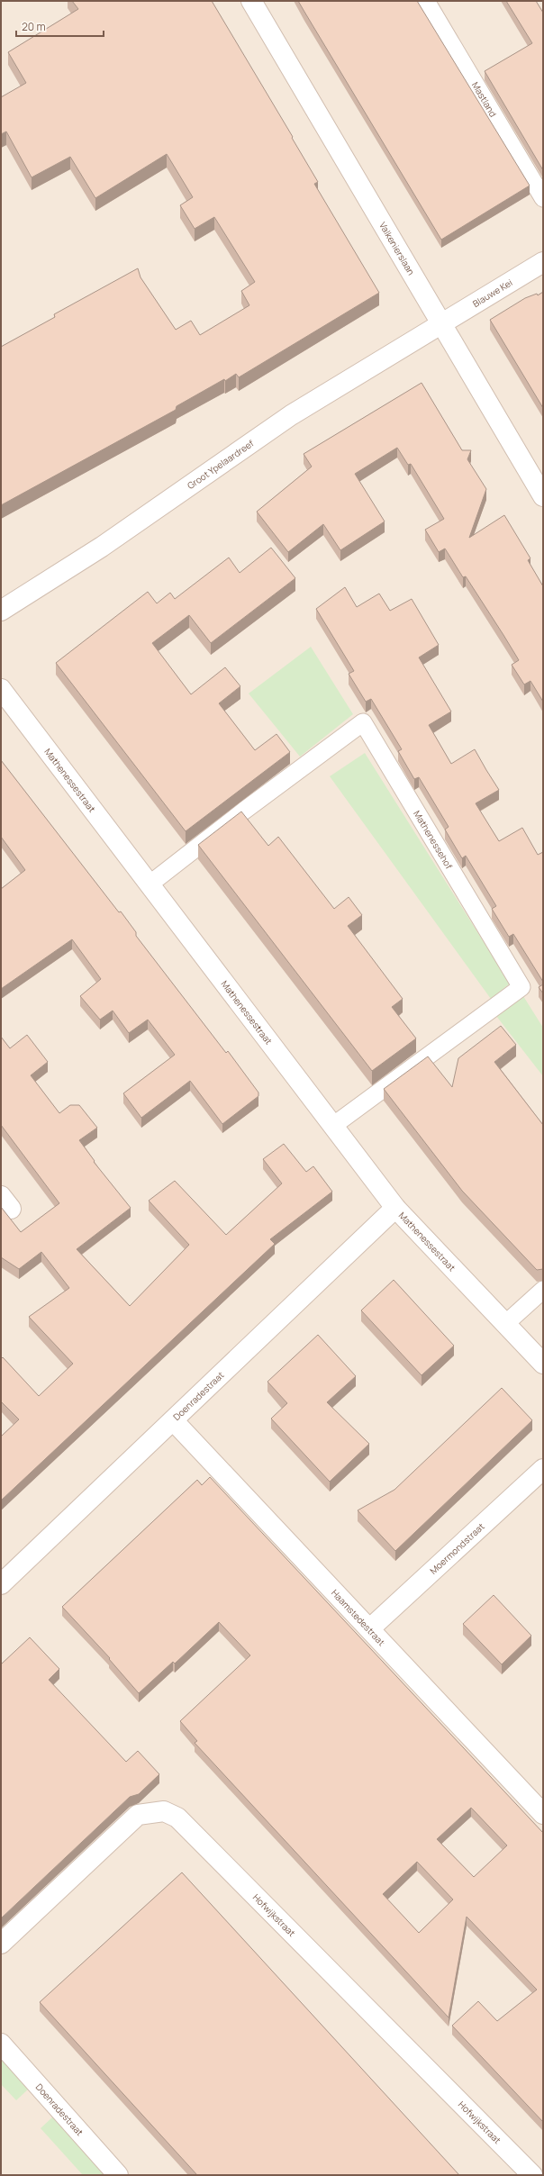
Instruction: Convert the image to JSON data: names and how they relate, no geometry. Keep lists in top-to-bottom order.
{
  "streets": {
    "street": [
      "Valkenierslaan",
      "Blauwe Kei",
      "Groot Ypelaardreef",
      "Mathenessestraat",
      "Doenradestraat",
      "Moermondstraat",
      "Haamstedestraat",
      "Hofwijkstraat"
    ],
    "lane": ["Mastland", "Mathenessehof"]
  },
  "crossings": [
    ["Valkenierslaan", "Blauwe Kei"],
    ["Valkenierslaan", "Groot Ypelaardreef"],
    ["Blauwe Kei", "Groot Ypelaardreef"],
    ["Mathenessestraat", "Mathenessehof"],
    ["Mathenessestraat", "Doenradestraat"],
    ["Doenradestraat", "Haamstedestraat"],
    ["Moermondstraat", "Haamstedestraat"]
  ],
  "scale_bar": "20 m"
}
